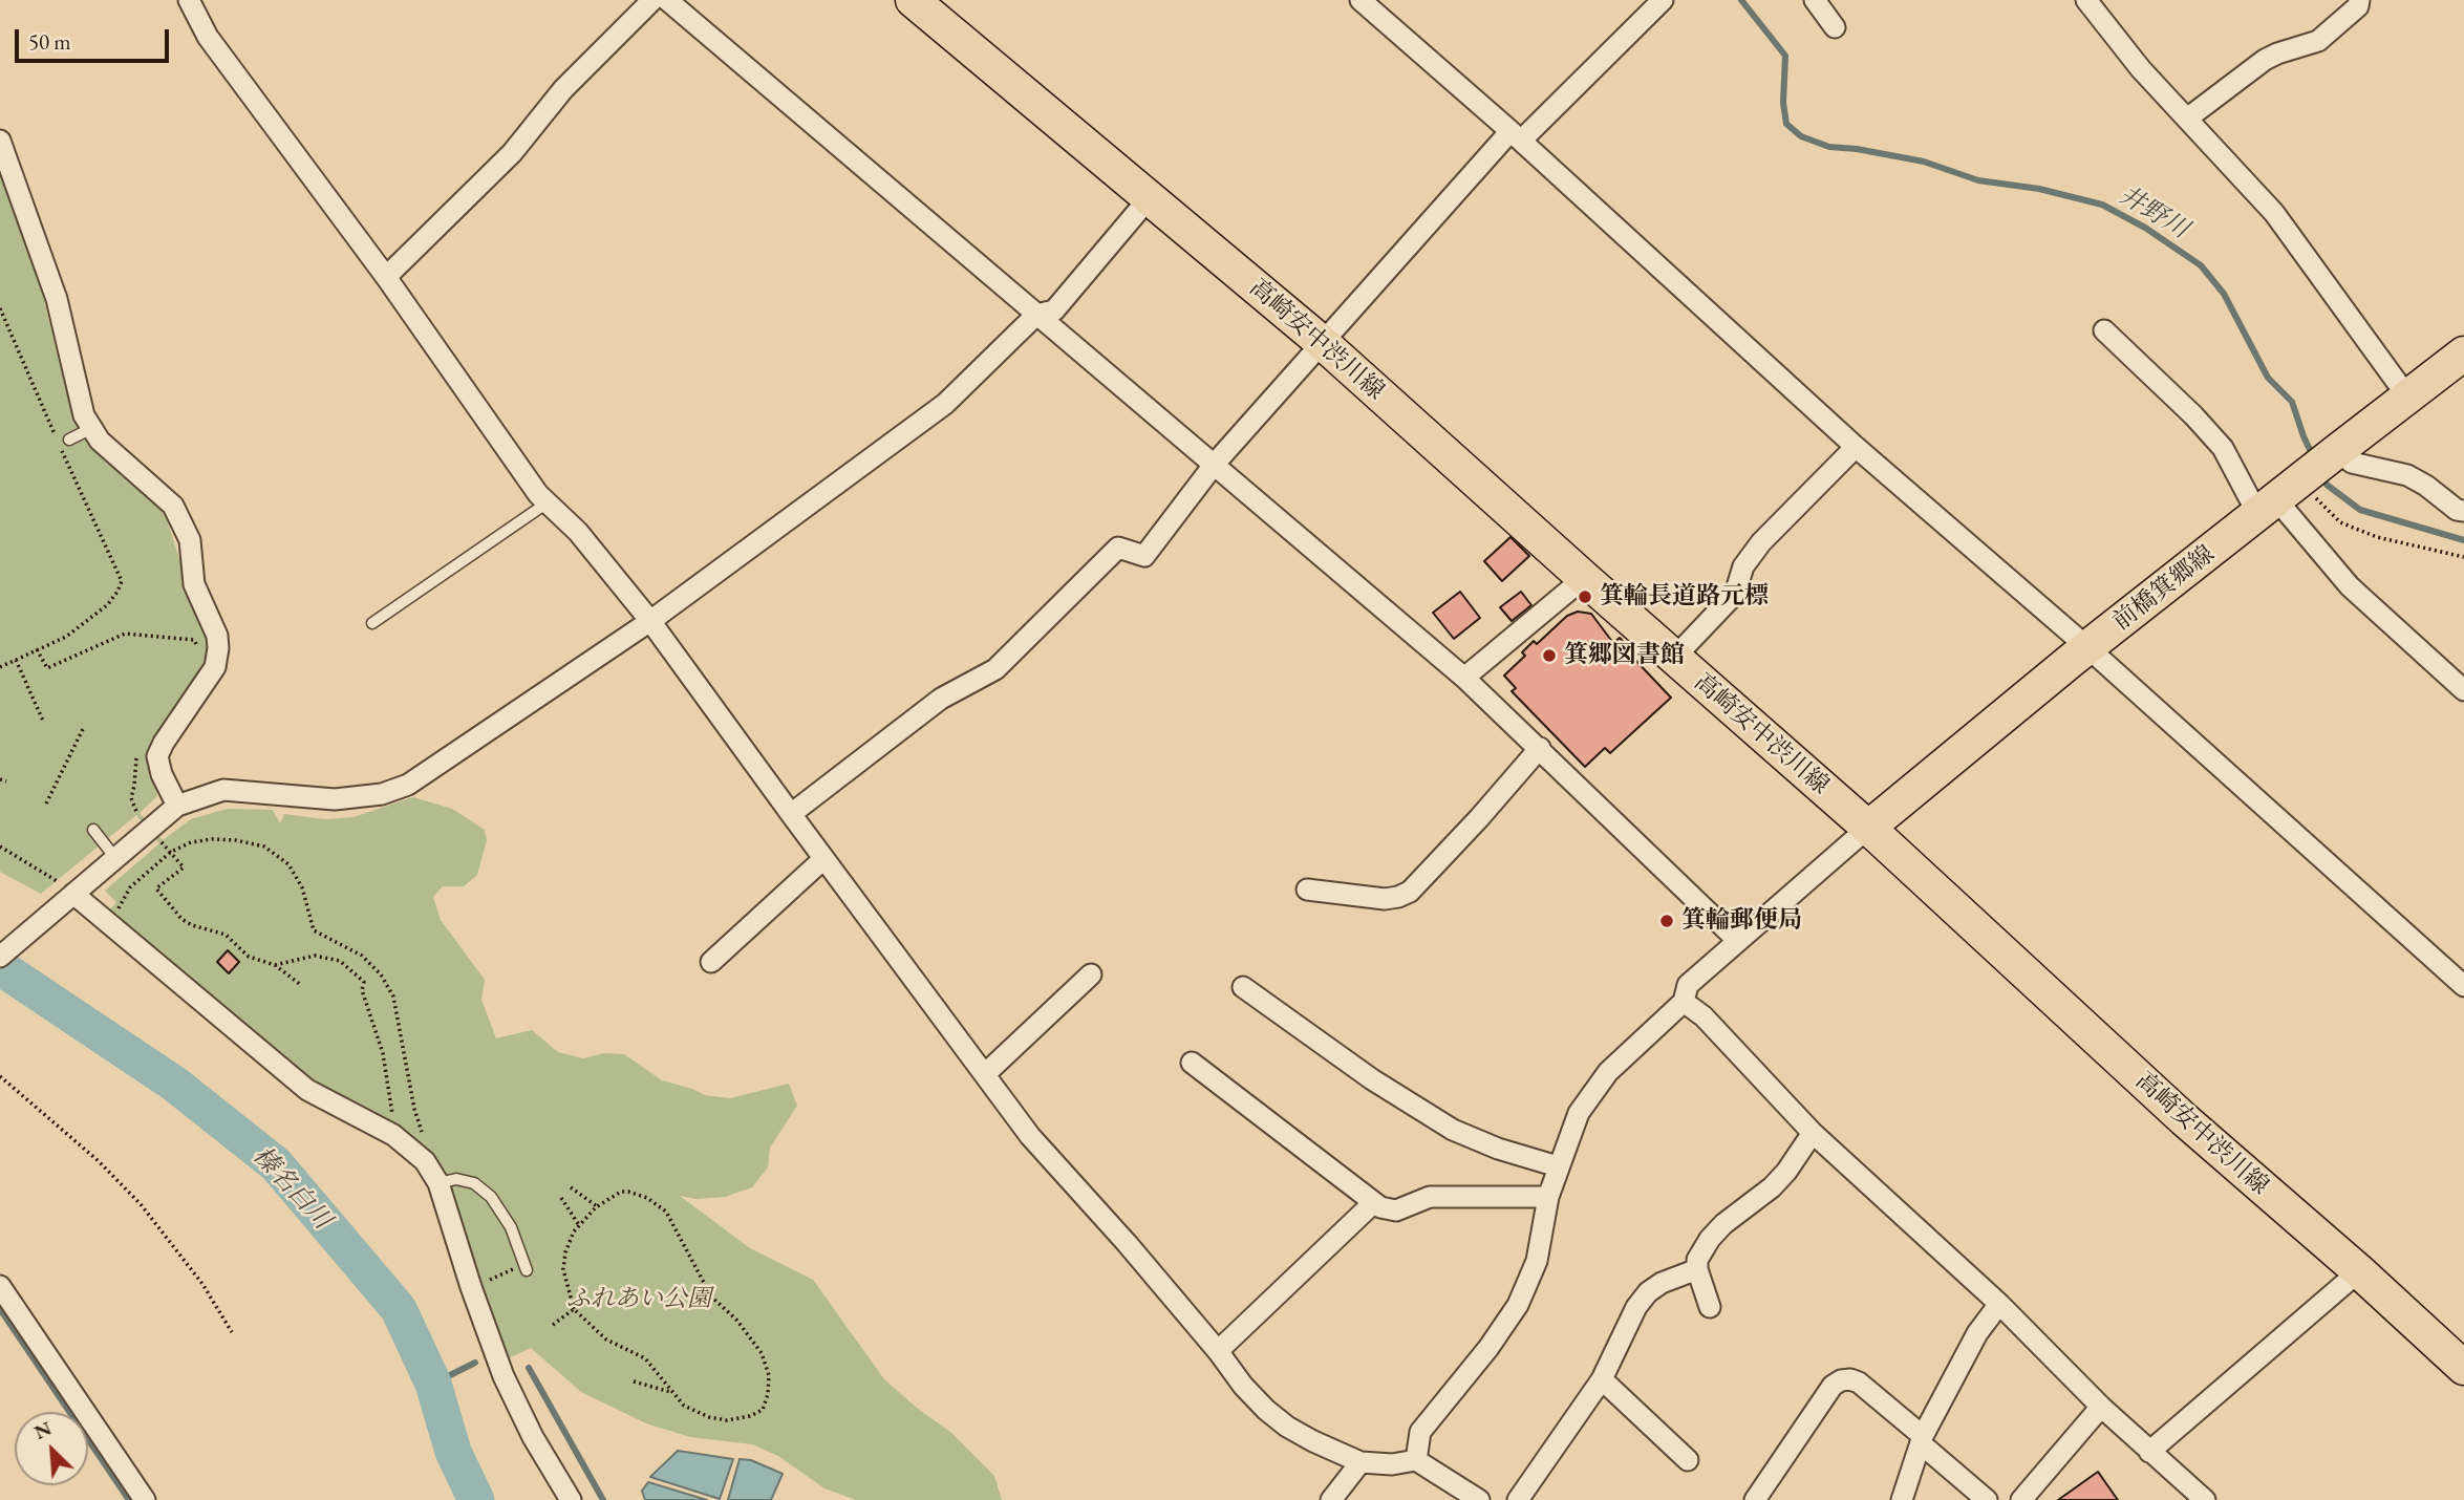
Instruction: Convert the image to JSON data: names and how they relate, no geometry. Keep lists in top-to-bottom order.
{
  "streets": {
    "main road": ["高崎安中渋川線", "前橋箕郷線"]
  },
  "crossings": [
    ["高崎安中渋川線", "前橋箕郷線"]
  ],
  "water": ["井野川", "榛名白川"],
  "parks": ["ふれあい公園"],
  "places": ["箕輪長道路元標", "箕郷図書館", "箕輪郵便局"],
  "scale_bar": "50 m",
  "north": "top left"
}
